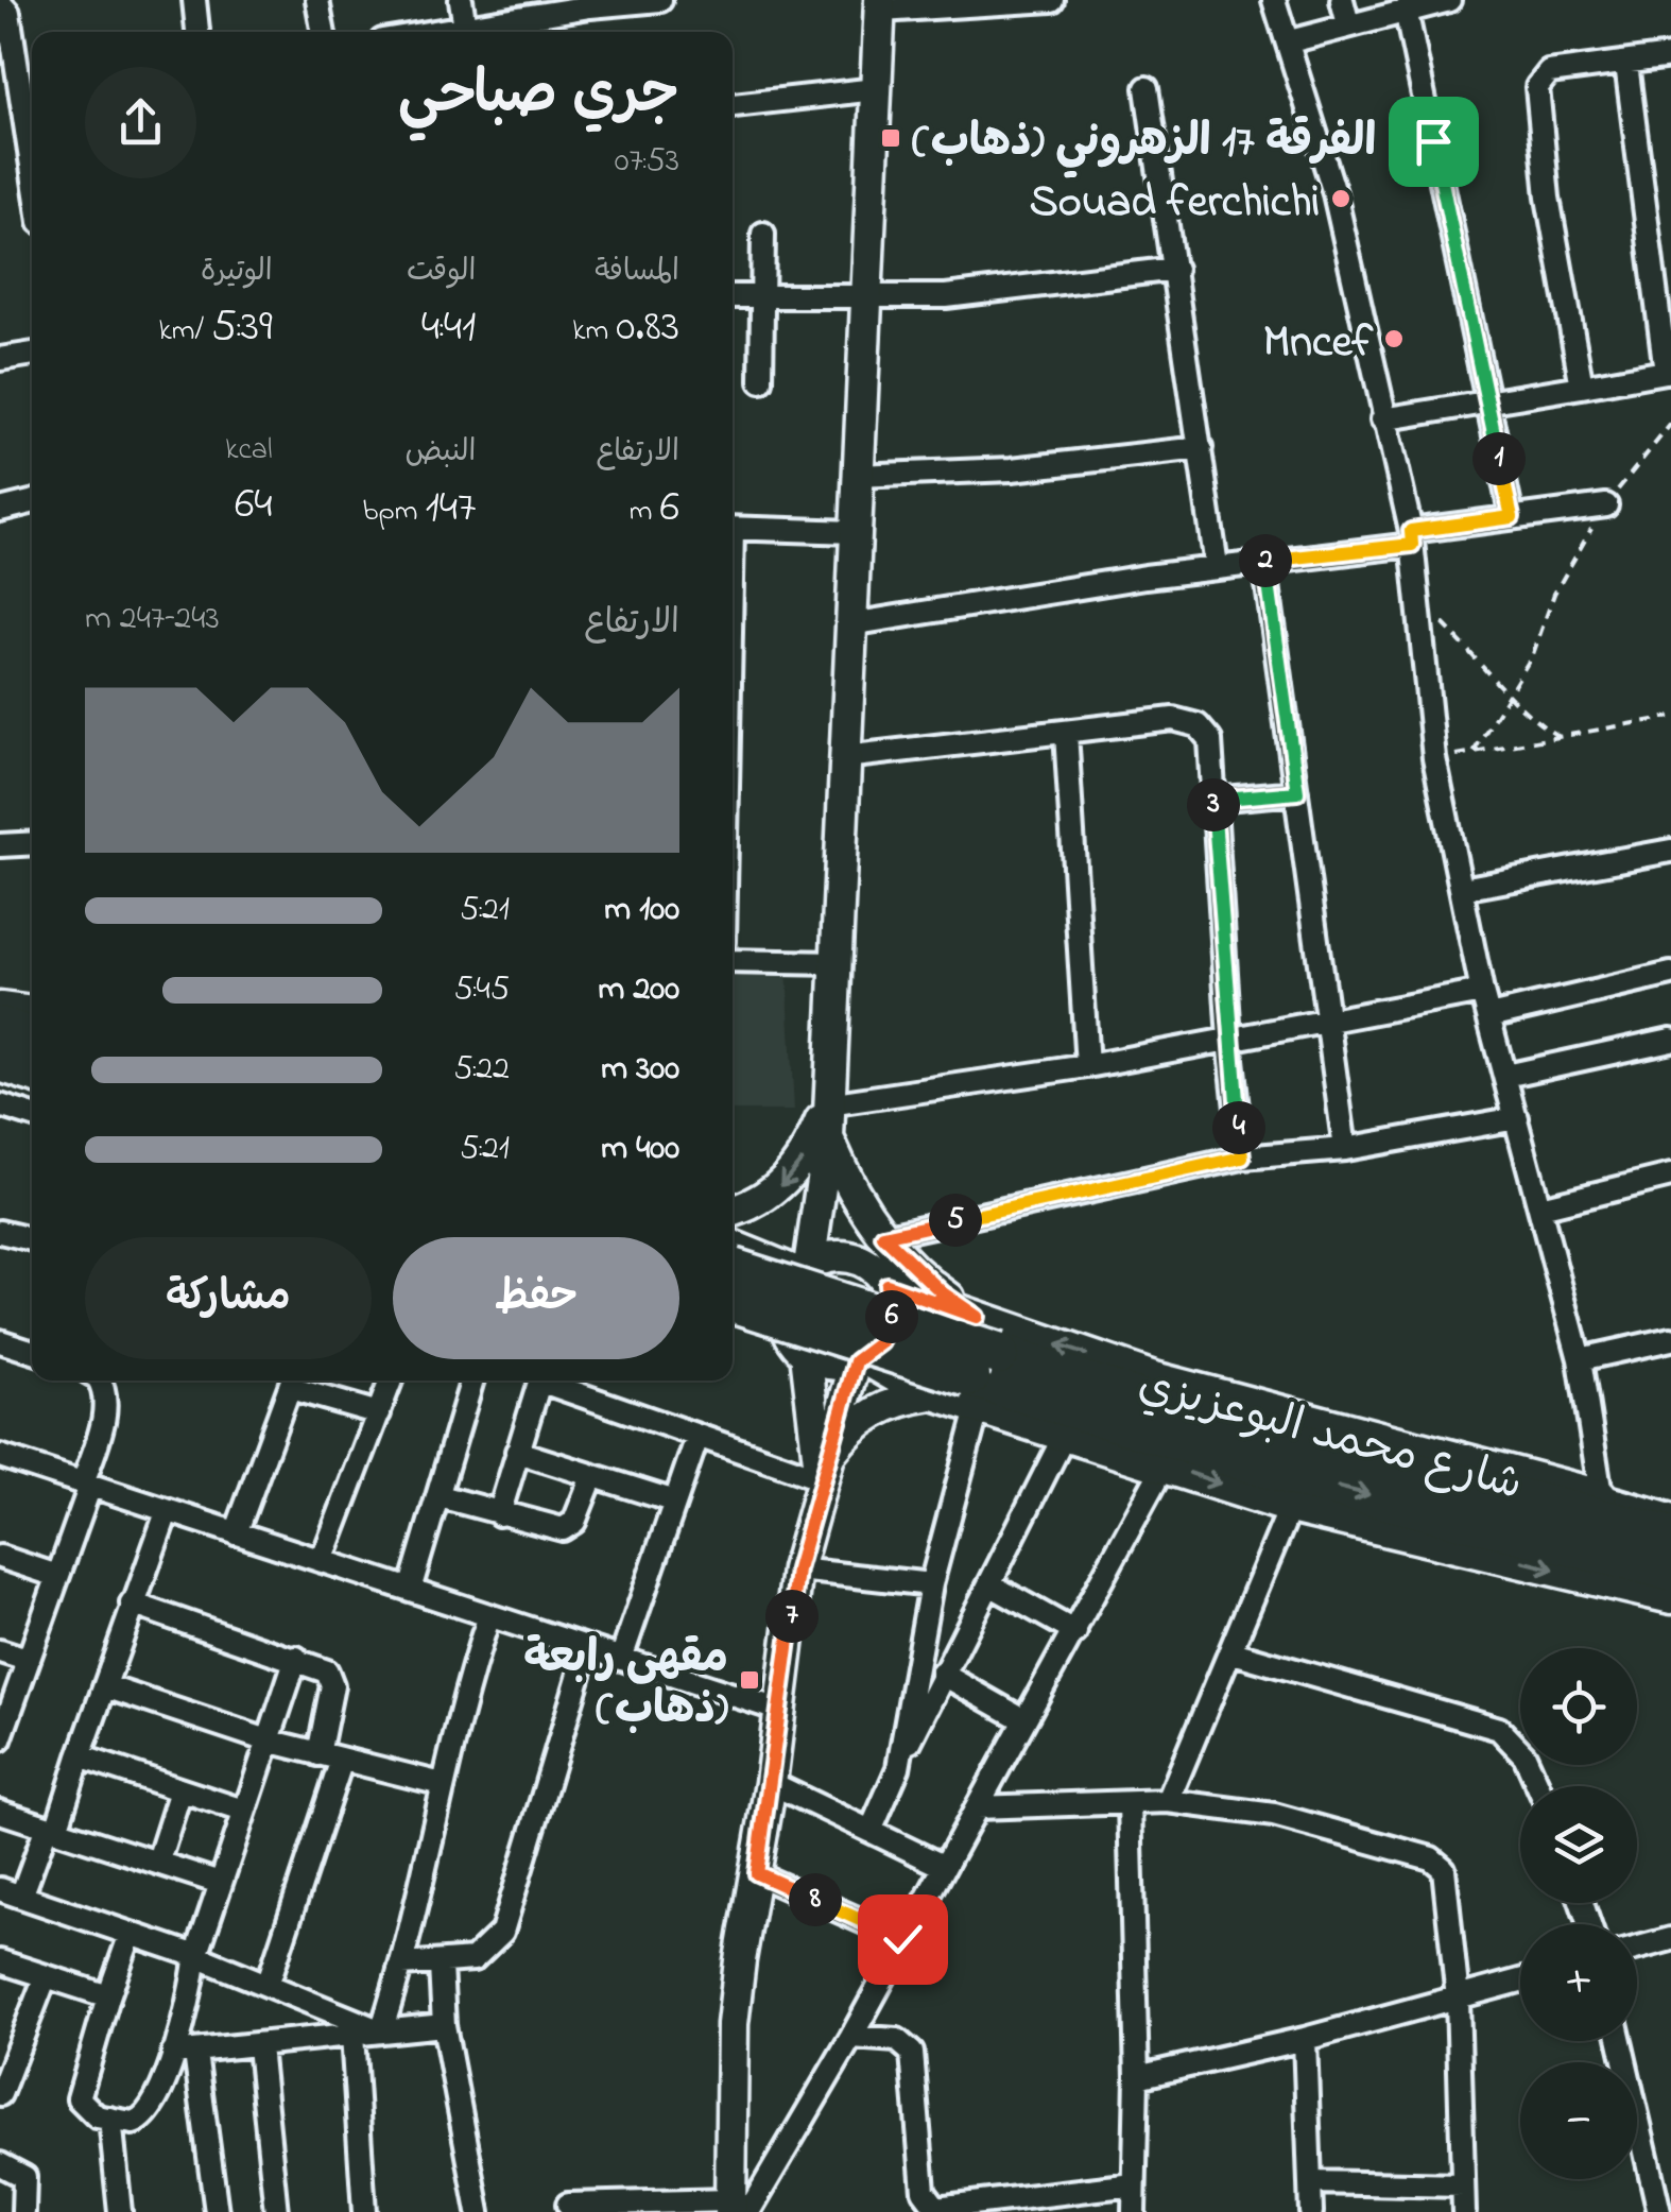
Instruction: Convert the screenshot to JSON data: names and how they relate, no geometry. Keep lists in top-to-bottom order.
{
  "streets": {
    "highway": ["شارع محمد البوعزيزي"]
  },
  "places": {
    "transit": ["الفرقة 17 الزهروني (ذهاب)", "مقهى رابعة (ذهاب)"],
    "other": ["Souad ferchichi", "Mncef"]
  },
  "page": {
    "heading": ["جري صباحي", "07:53"],
    "stats": [
      ["المسافة", "0.83 km"],
      ["الوقت", "4:41"],
      ["الوتيرة", "5:39 /km"],
      ["الارتفاع", "6 m"],
      ["النبض", "147 bpm"],
      ["kcal", "64"]
    ],
    "pins": [
      "1",
      "2",
      "3",
      "4",
      "5",
      "6",
      "7",
      "8"
    ],
    "chart": ["الارتفاع", "243–247 m"],
    "list": [
      {
        "name": "100 m",
        "note": "5:21"
      },
      {
        "name": "200 m",
        "note": "5:45"
      },
      {
        "name": "300 m",
        "note": "5:22"
      },
      {
        "name": "400 m",
        "note": "5:21"
      }
    ],
    "buttons": ["حفظ", "مشاركة"],
    "map_buttons": ["+", "−"]
  }
}
